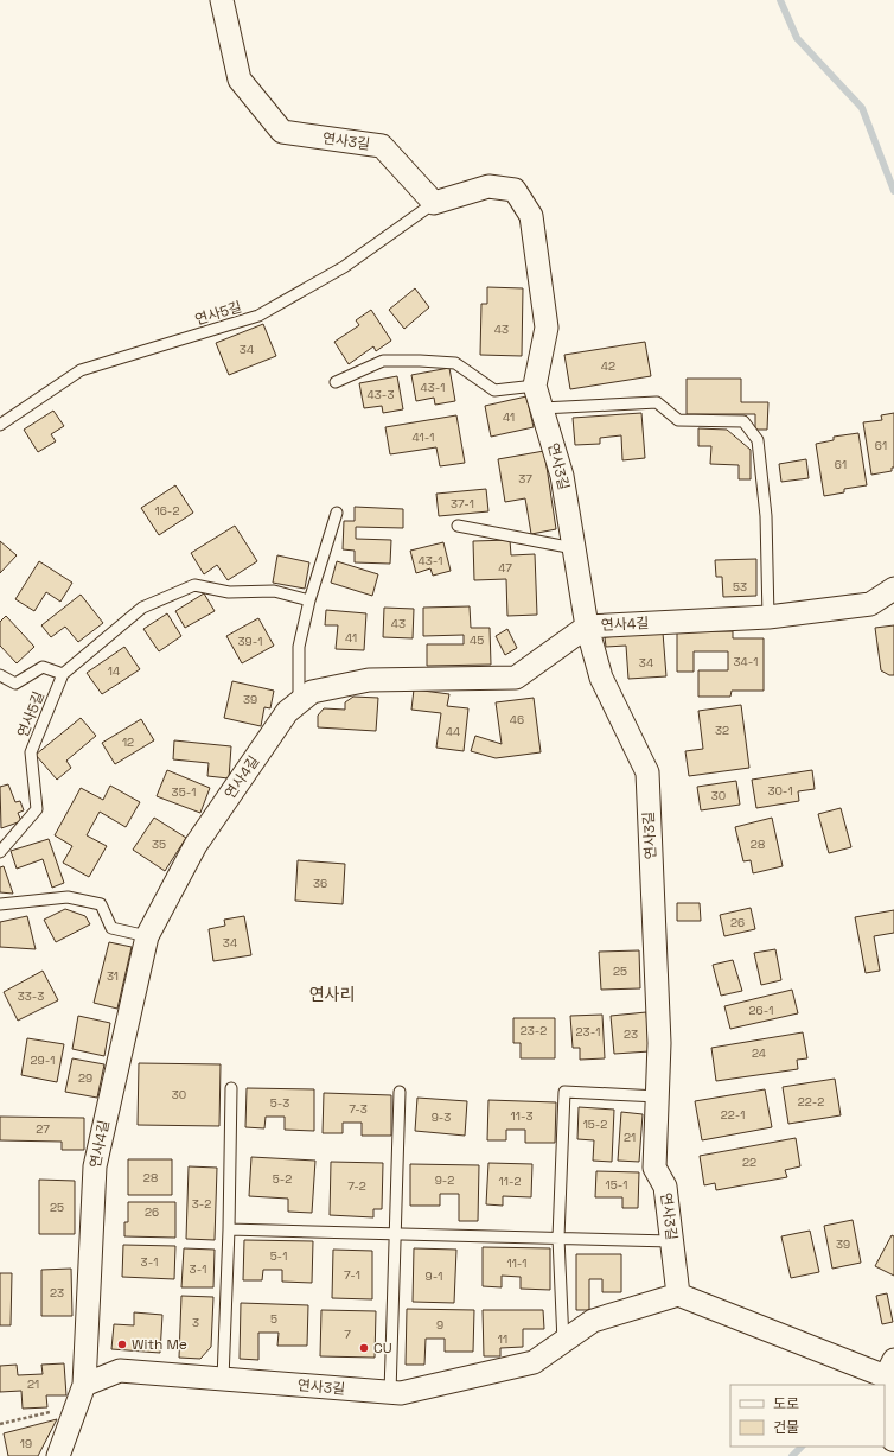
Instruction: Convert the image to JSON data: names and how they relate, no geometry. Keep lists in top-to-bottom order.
{
  "streets": {
    "street": ["연사3길", "연사4길"],
    "lane": ["연사5길"]
  },
  "crossings": [
    ["연사3길", "연사5길"],
    ["연사3길", "연사4길"]
  ],
  "districts": ["연사리"],
  "places": ["With Me", "CU"],
  "house_numbers": [
    "43",
    "34",
    "42",
    "43-1",
    "43-3",
    "41",
    "41-1",
    "61",
    "61",
    "37",
    "37-1",
    "16-2",
    "43-1",
    "47",
    "53",
    "43",
    "41",
    "45",
    "39-1",
    "34-1",
    "34",
    "14",
    "39",
    "46",
    "32",
    "44",
    "12",
    "30-1",
    "35-1",
    "30",
    "35",
    "28",
    "36",
    "26",
    "34",
    "25",
    "31",
    "33-3",
    "26-1",
    "23-2",
    "23-1",
    "23",
    "24",
    "29-1",
    "29",
    "30",
    "22-2",
    "5-3",
    "7-3",
    "22-1",
    "11-3",
    "9-3",
    "15-2",
    "27",
    "21",
    "22",
    "28",
    "5-2",
    "9-2",
    "11-2",
    "15-1",
    "7-2",
    "3-2",
    "25",
    "26",
    "39",
    "5-1",
    "3-1",
    "11-1",
    "3-1",
    "7-1",
    "9-1",
    "23",
    "5",
    "3",
    "9",
    "7",
    "11",
    "21",
    "19"
  ],
  "legend": ["도로", "건물"]
}
